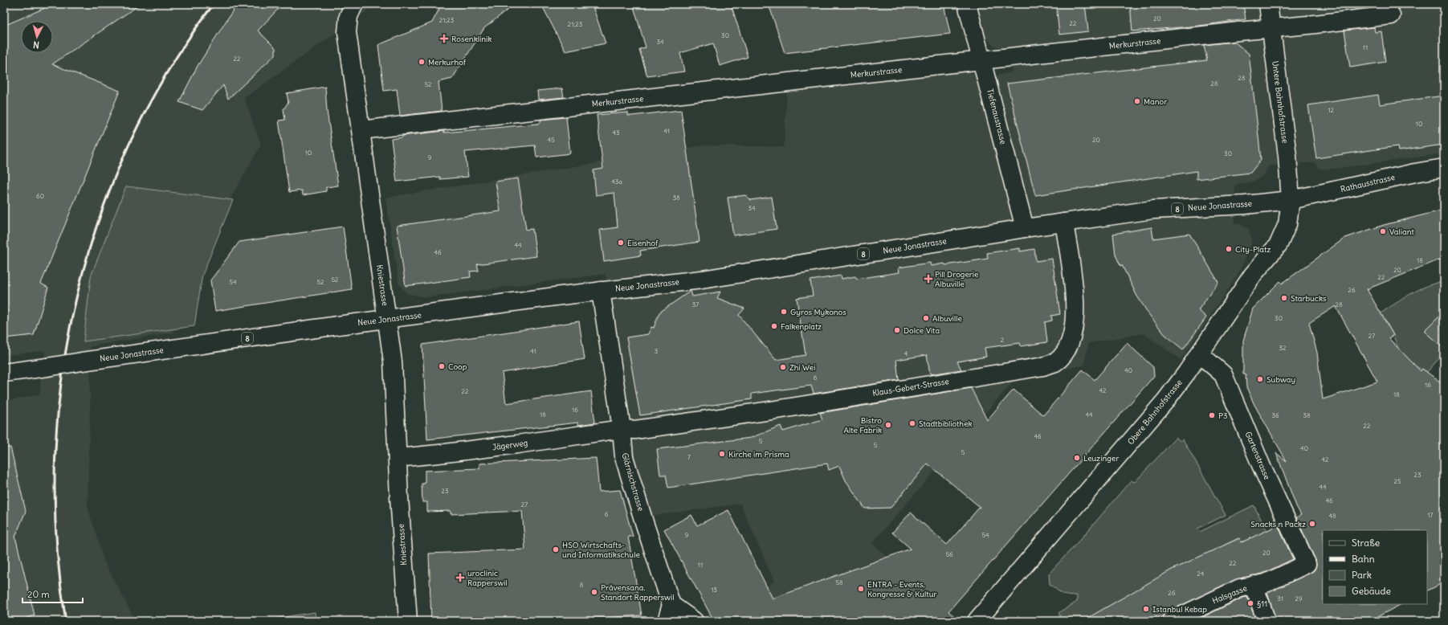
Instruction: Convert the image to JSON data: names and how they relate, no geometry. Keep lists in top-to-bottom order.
{
  "streets": {
    "street": [
      "Merkurstrasse",
      "Untere Bahnhofstrasse",
      "Tiefenaustrasse",
      "Rathausstrasse",
      "Neue Jonastrasse",
      "8",
      "Kniestrasse",
      "Klaus-Gebert-Strasse",
      "Obere Bahnhofstrasse",
      "Jägerweg",
      "Gartenstrasse",
      "Glärnischstrasse",
      "Halsgasse"
    ]
  },
  "crossings": [
    ["Merkurstrasse", "Untere Bahnhofstrasse"],
    ["Merkurstrasse", "Tiefenaustrasse"],
    ["Merkurstrasse", "Kniestrasse"],
    ["Untere Bahnhofstrasse", "Rathausstrasse"],
    ["Untere Bahnhofstrasse", "Neue Jonastrasse"],
    ["Untere Bahnhofstrasse", "Obere Bahnhofstrasse"],
    ["Tiefenaustrasse", "Neue Jonastrasse"],
    ["Rathausstrasse", "Neue Jonastrasse"],
    ["Rathausstrasse", "Obere Bahnhofstrasse"],
    ["Neue Jonastrasse", "Kniestrasse"],
    ["Neue Jonastrasse", "Klaus-Gebert-Strasse"],
    ["Neue Jonastrasse", "Obere Bahnhofstrasse"],
    ["Neue Jonastrasse", "Glärnischstrasse"],
    ["Kniestrasse", "Jägerweg"],
    ["Klaus-Gebert-Strasse", "Jägerweg"],
    ["Klaus-Gebert-Strasse", "Glärnischstrasse"],
    ["Obere Bahnhofstrasse", "Gartenstrasse"],
    ["Jägerweg", "Glärnischstrasse"],
    ["Gartenstrasse", "Halsgasse"]
  ],
  "places": {
    "health": ["Rosenklinik", "Pill Drogerie Albuville", "uroclinic Rapperswil"],
    "other": [
      "Merkurhof",
      "Manor",
      "Valiant",
      "Eisenhof",
      "City-Platz",
      "Starbucks",
      "Gyros Mykonos",
      "Albuville",
      "Falkenplatz",
      "Dolce Vita",
      "Coop",
      "Zhi Wei",
      "Subway",
      "P3",
      "Stadtbibliothek",
      "Bistro Alte Fabrik",
      "Kirche im Prisma",
      "Leuzinger",
      "Snacks n Packz",
      "HSO Wirtschafts- und Informatikschule",
      "ENTRA - Events, Kongresse & Kultur",
      "Prävensana. Standort Rapperswil",
      "§11",
      "Istanbul Kebap"
    ]
  },
  "house_numbers": [
    "20",
    "21;23",
    "22",
    "21;23",
    "30",
    "34",
    "11",
    "22",
    "28",
    "28",
    "52",
    "12",
    "10",
    "41",
    "43",
    "45",
    "20",
    "10",
    "30",
    "9",
    "43a",
    "60",
    "38",
    "34",
    "44",
    "46",
    "18",
    "20",
    "22",
    "52",
    "54",
    "52",
    "26",
    "37",
    "28",
    "30",
    "27",
    "2",
    "32",
    "41",
    "3",
    "4",
    "40",
    "6",
    "16",
    "42",
    "22",
    "18",
    "16",
    "18",
    "44",
    "36",
    "38",
    "22",
    "46",
    "5",
    "5",
    "40",
    "5",
    "7",
    "42",
    "23",
    "25",
    "44",
    "23",
    "46",
    "27",
    "6",
    "17",
    "48",
    "9",
    "54",
    "20",
    "56",
    "22",
    "11",
    "24",
    "58",
    "8",
    "13",
    "26",
    "31",
    "29"
  ],
  "legend": [
    "Straße",
    "Bahn",
    "Park",
    "Gebäude"
  ],
  "scale_bar": "20 m",
  "north": "bottom"
}
